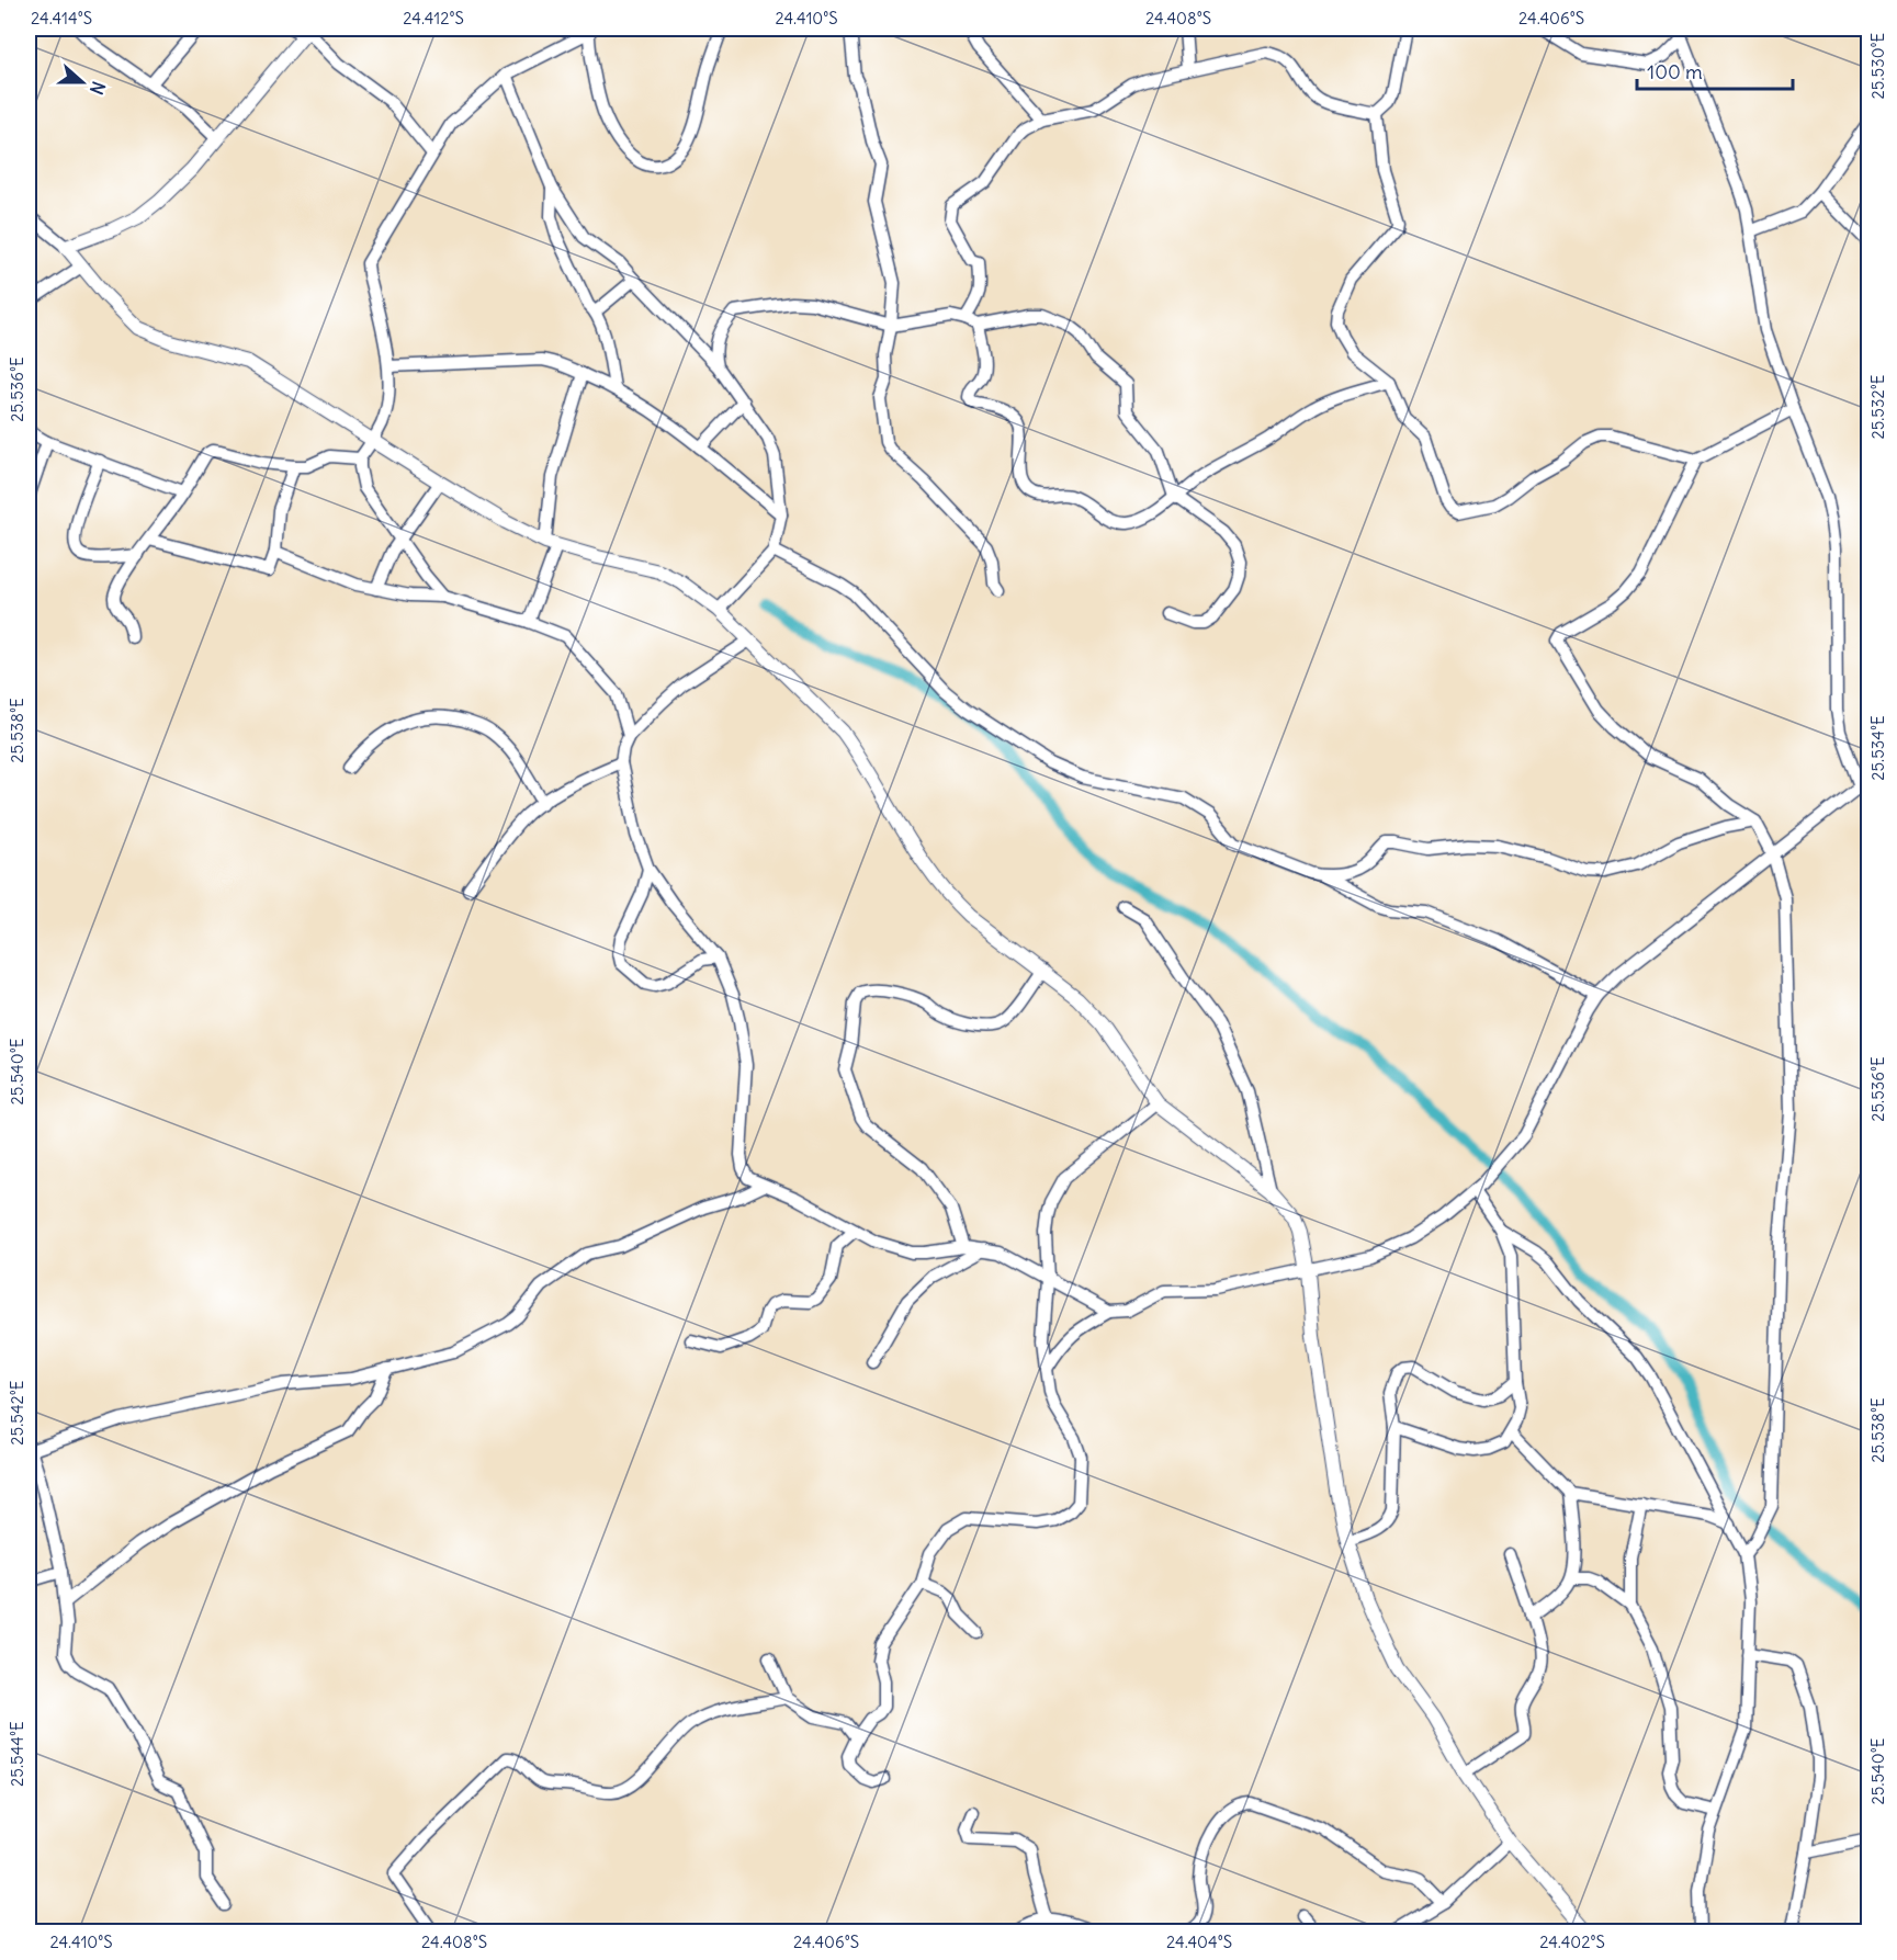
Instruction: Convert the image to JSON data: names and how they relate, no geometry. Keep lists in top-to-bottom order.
{
  "scale_bar": "100 m",
  "north": "right",
  "coordinates": [
    "24.414°S",
    "24.412°S",
    "24.410°S",
    "24.408°S",
    "24.406°S",
    "25.530°E",
    "25.536°E",
    "25.532°E",
    "25.538°E",
    "25.534°E",
    "25.540°E",
    "25.542°E",
    "25.544°E",
    "24.404°S",
    "24.402°S"
  ]
}
